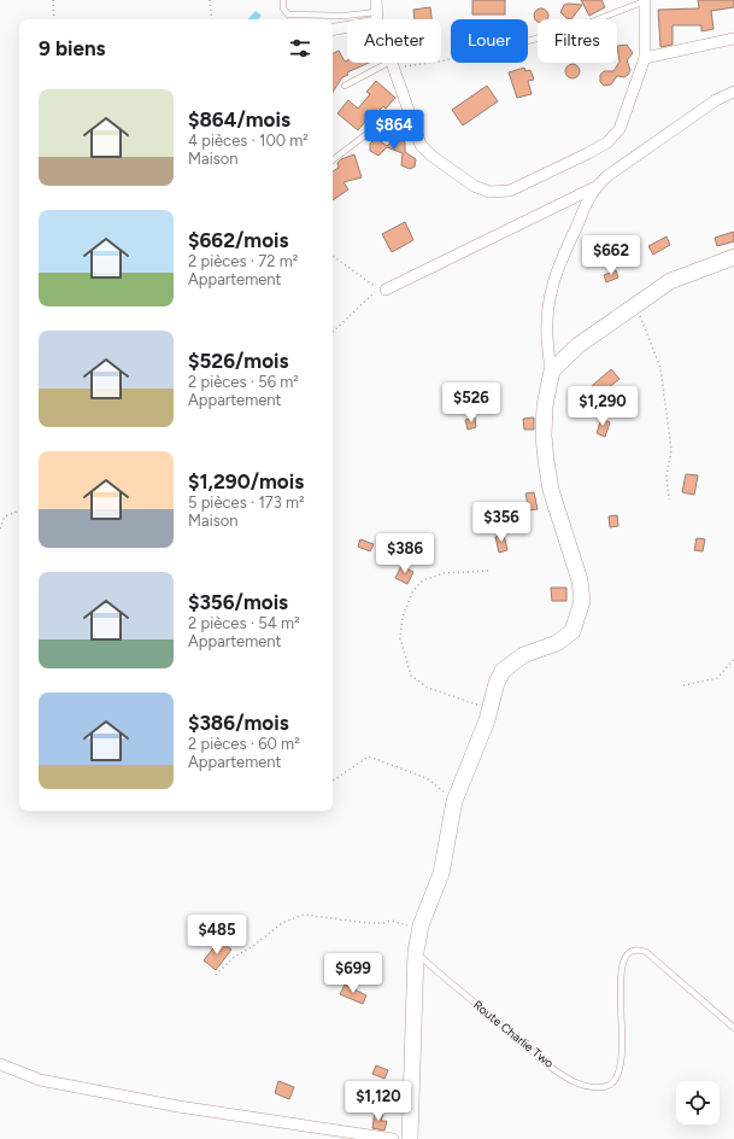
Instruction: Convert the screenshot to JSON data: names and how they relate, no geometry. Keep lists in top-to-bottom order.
{
  "streets": {
    "lane": ["Route Charlie Two"]
  },
  "page": {
    "chip": ["Acheter", "Louer", "Filtres"],
    "heading": "9 biens",
    "list": [
      {
        "name": "$864/mois",
        "note": "4 pièces · 100 m² · Maison"
      },
      {
        "name": "$662/mois",
        "note": "2 pièces · 72 m² · Appartement"
      },
      {
        "name": "$526/mois",
        "note": "2 pièces · 56 m² · Appartement"
      },
      {
        "name": "$1,290/mois",
        "note": "5 pièces · 173 m² · Maison"
      },
      {
        "name": "$356/mois",
        "note": "2 pièces · 54 m² · Appartement"
      },
      {
        "name": "$386/mois",
        "note": "2 pièces · 60 m² · Appartement"
      }
    ],
    "price": [
      "$864",
      "$662",
      "$526",
      "$1,290",
      "$356",
      "$386",
      "$485",
      "$699",
      "$1,120"
    ]
  }
}
